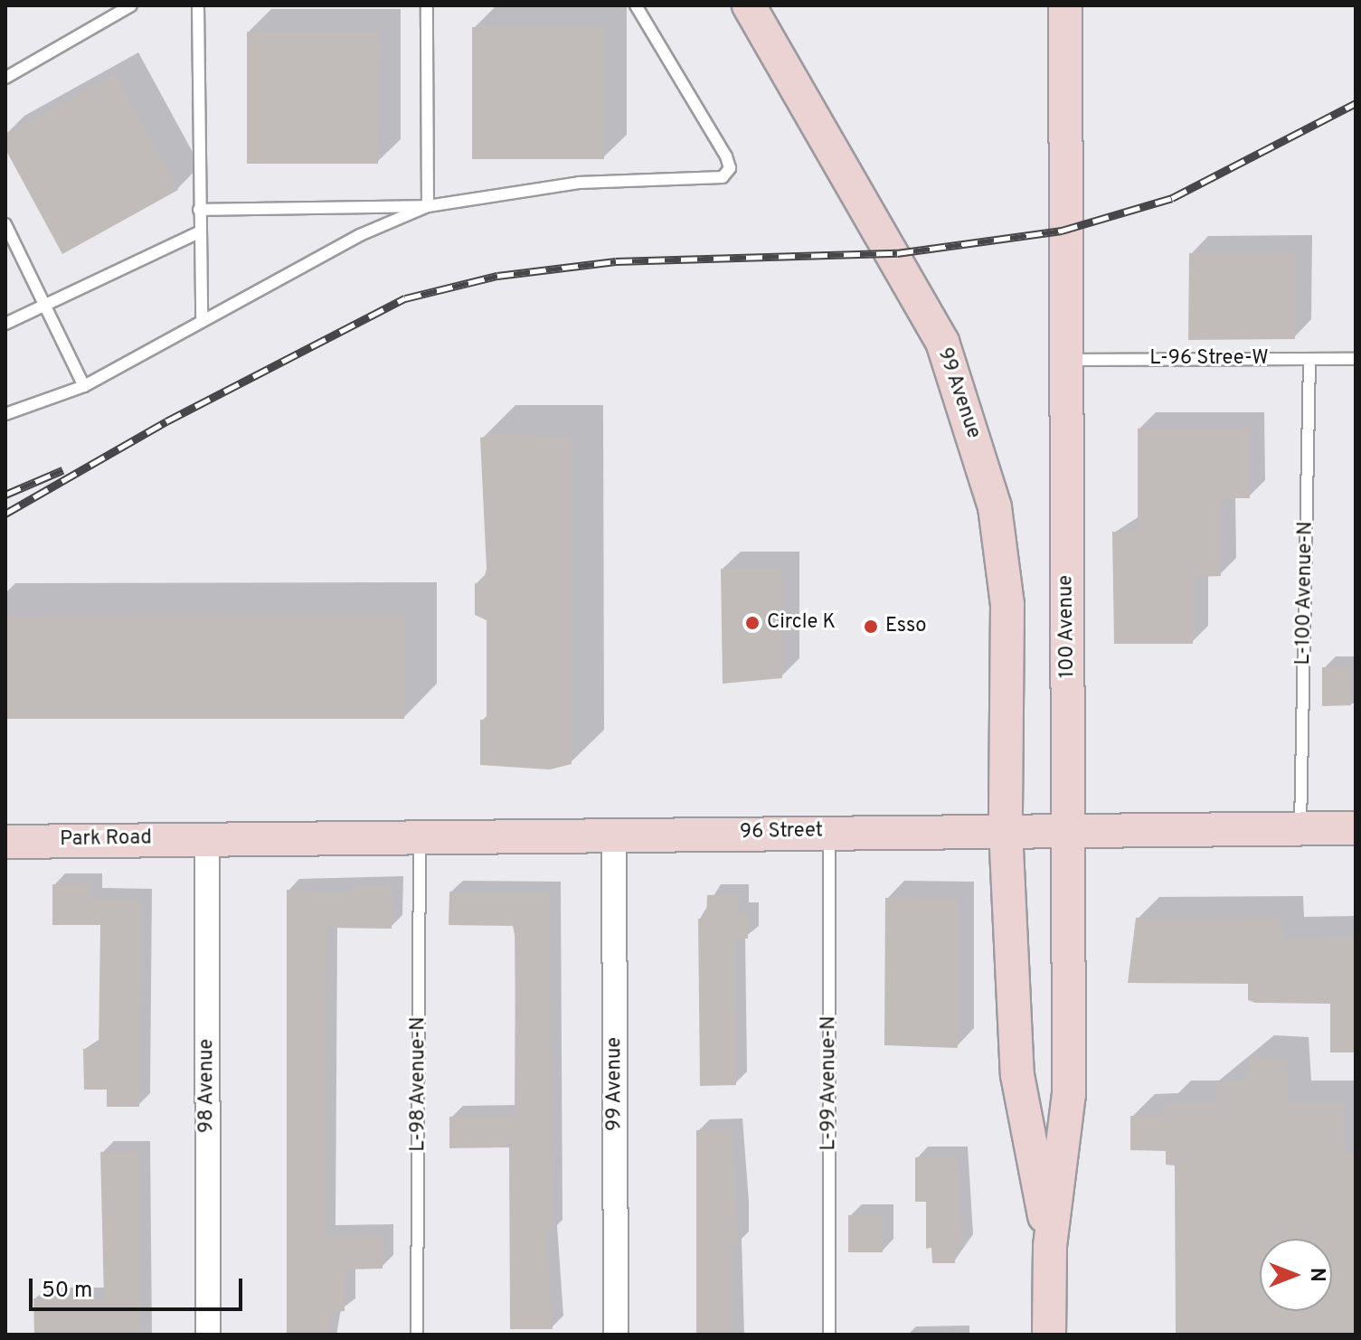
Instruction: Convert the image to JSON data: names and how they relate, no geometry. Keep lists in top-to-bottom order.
{
  "streets": {
    "main road": [
      "99 Avenue",
      "100 Avenue",
      "96 Street",
      "Park Road"
    ],
    "street": ["98 Avenue"],
    "lane": [
      "L-96 Stree-W",
      "L-100 Avenue-N",
      "L-99 Avenue-N",
      "L-98 Avenue-N"
    ]
  },
  "crossings": [
    ["L-96 Stree-W", "L-100 Avenue-N"],
    ["L-96 Stree-W", "100 Avenue"],
    ["99 Avenue", "100 Avenue"],
    ["99 Avenue", "96 Street"],
    ["L-100 Avenue-N", "96 Street"],
    ["100 Avenue", "96 Street"],
    ["96 Street", "Park Road"],
    ["96 Street", "L-99 Avenue-N"],
    ["96 Street", "L-98 Avenue-N"],
    ["96 Street", "98 Avenue"],
    ["Park Road", "98 Avenue"]
  ],
  "places": ["Circle K", "Esso"],
  "scale_bar": "50 m",
  "north": "right"
}
